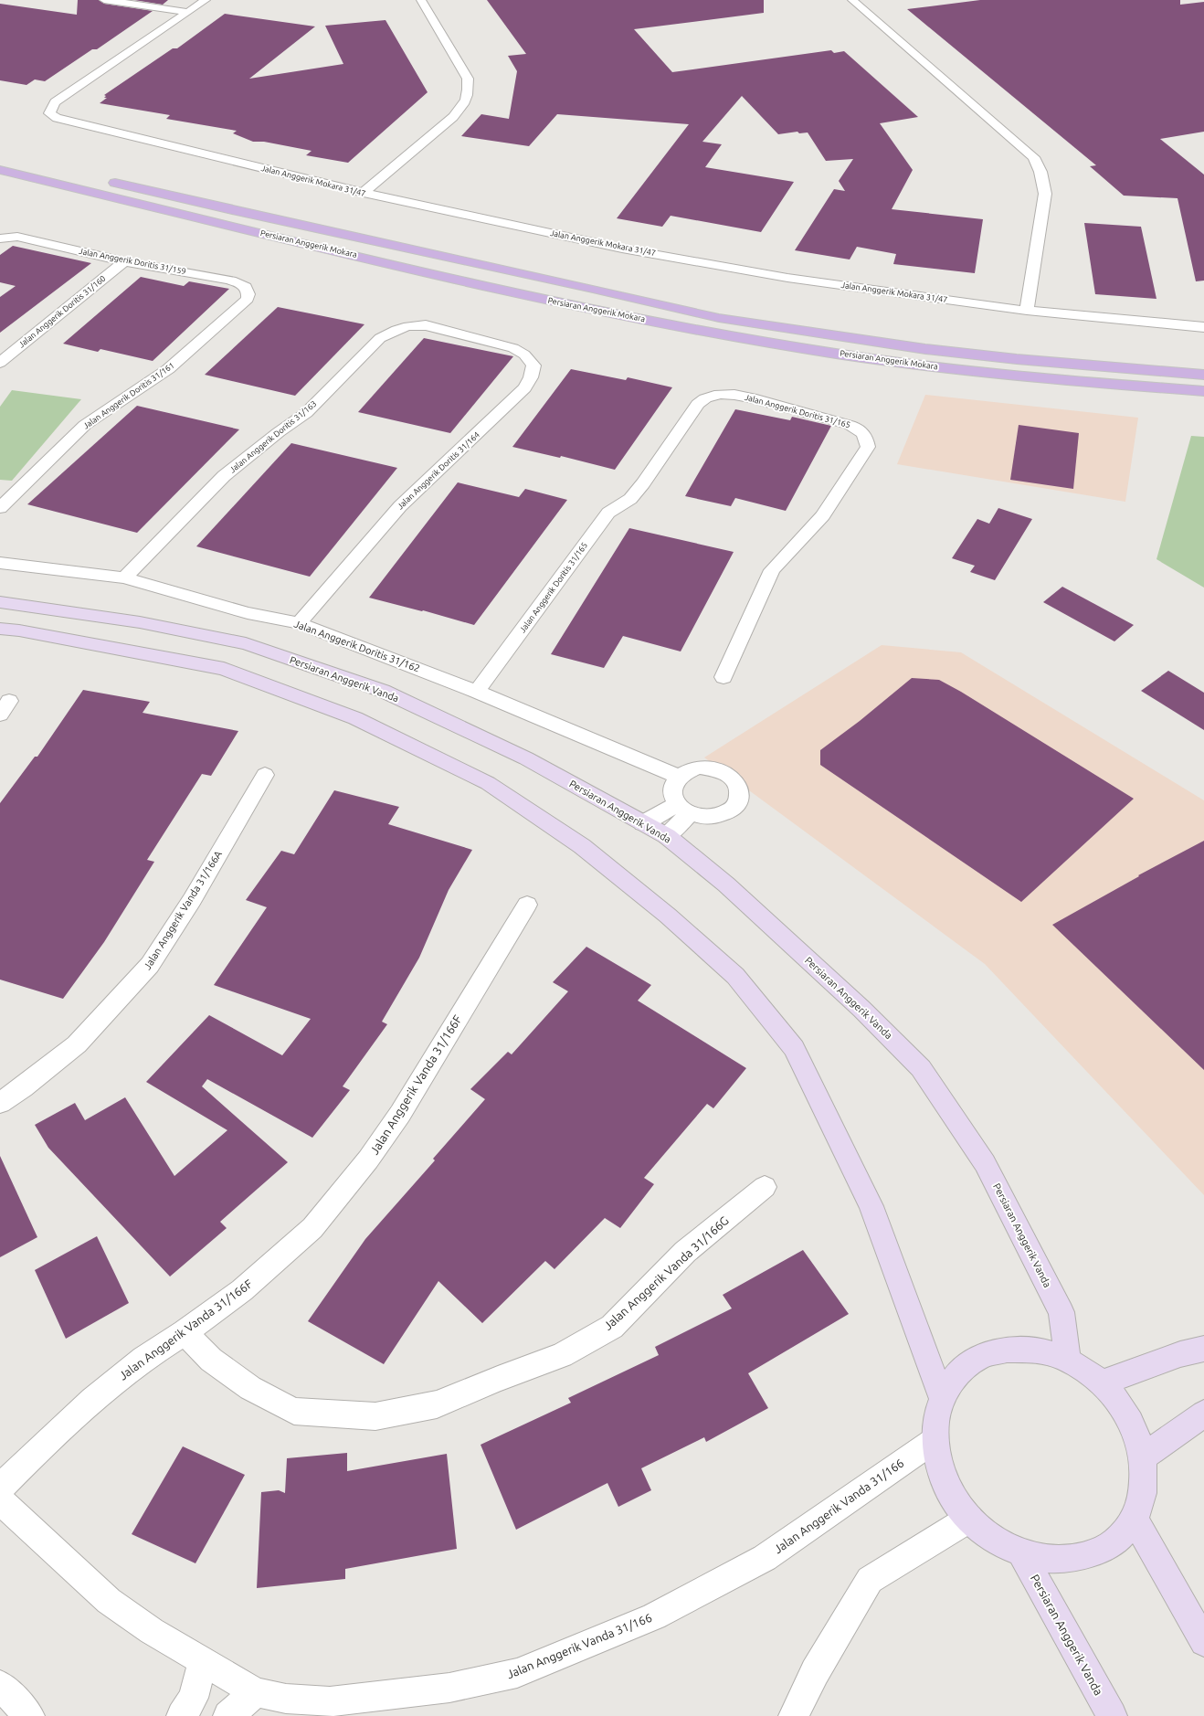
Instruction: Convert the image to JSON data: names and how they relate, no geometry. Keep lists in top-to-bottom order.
{
  "streets": {
    "main road": ["Persiaran Anggerik Mokara"],
    "street": [
      "Jalan Anggerik Mokara 31/47",
      "Jalan Anggerik Doritis 31/159",
      "Jalan Anggerik Doritis 31/160",
      "Jalan Anggerik Doritis 31/161",
      "Jalan Anggerik Doritis 31/165",
      "Jalan Anggerik Doritis 31/163",
      "Jalan Anggerik Doritis 31/164",
      "Jalan Anggerik Doritis 31/162",
      "Persiaran Anggerik Vanda",
      "Jalan Anggerik Vanda 31/166A",
      "Jalan Anggerik Vanda 31/166F",
      "Jalan Anggerik Vanda 31/166G",
      "Jalan Anggerik Vanda 31/166"
    ]
  },
  "crossings": [
    ["Jalan Anggerik Doritis 31/159", "Jalan Anggerik Doritis 31/160"],
    ["Jalan Anggerik Doritis 31/159", "Jalan Anggerik Doritis 31/161"],
    ["Jalan Anggerik Doritis 31/165", "Jalan Anggerik Doritis 31/162"],
    ["Jalan Anggerik Doritis 31/163", "Jalan Anggerik Doritis 31/164"],
    ["Jalan Anggerik Doritis 31/163", "Jalan Anggerik Doritis 31/162"],
    ["Jalan Anggerik Doritis 31/164", "Jalan Anggerik Doritis 31/162"],
    ["Jalan Anggerik Vanda 31/166F", "Jalan Anggerik Vanda 31/166G"]
  ]
}
